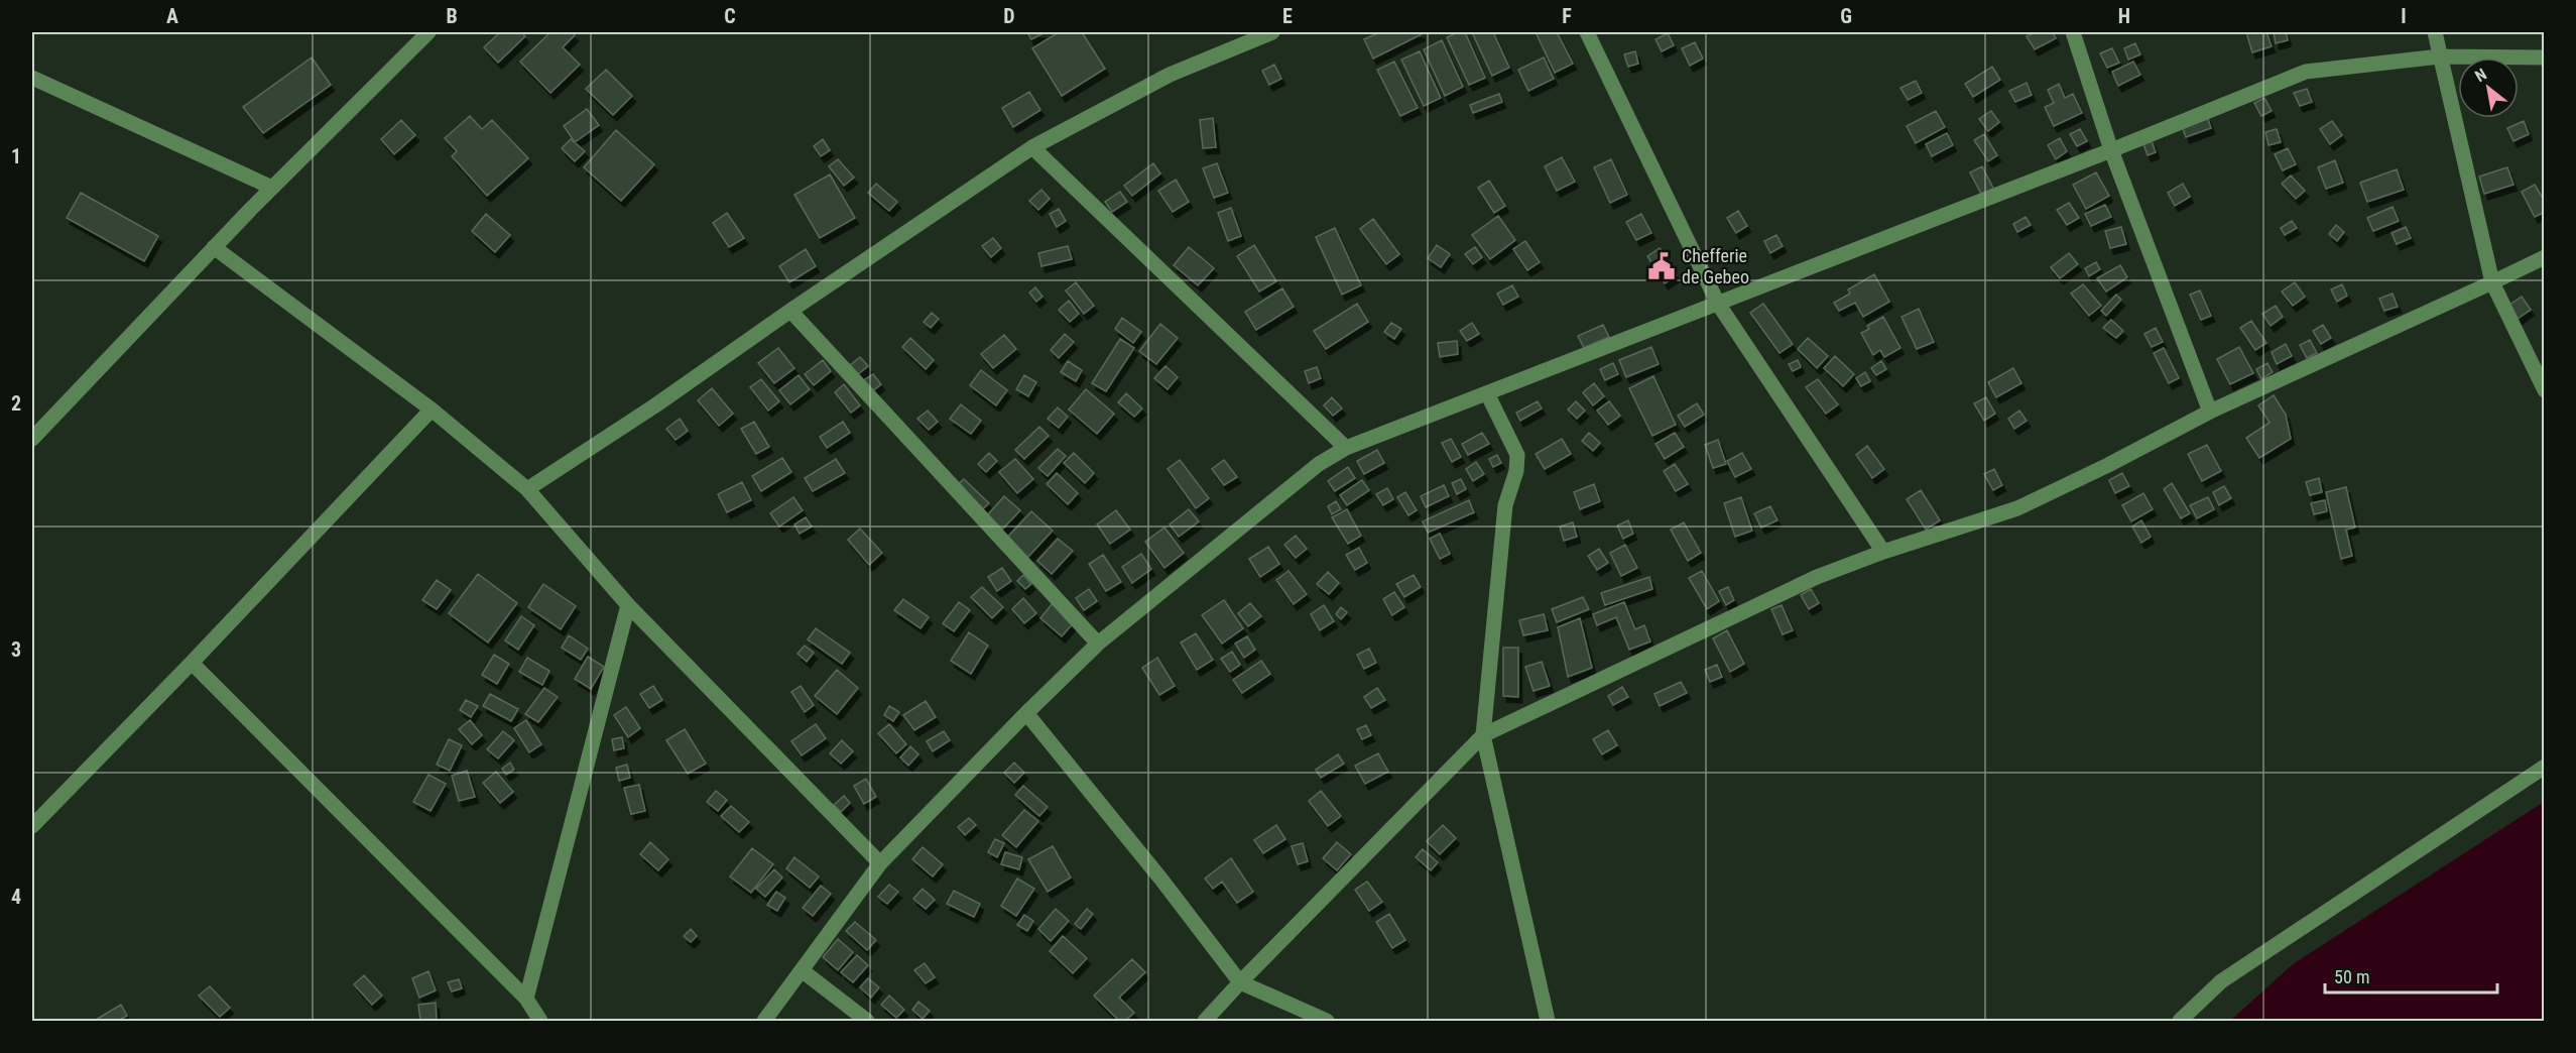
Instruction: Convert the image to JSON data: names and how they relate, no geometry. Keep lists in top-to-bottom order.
{
  "places": {
    "public building": ["Chefferie de Gebeo"]
  },
  "scale_bar": "50 m",
  "north": "top left",
  "grid": {
    "columns": [
      "A",
      "B",
      "C",
      "D",
      "E",
      "F",
      "G",
      "H",
      "I"
    ],
    "rows": [
      "1",
      "2",
      "3",
      "4"
    ]
  }
}
